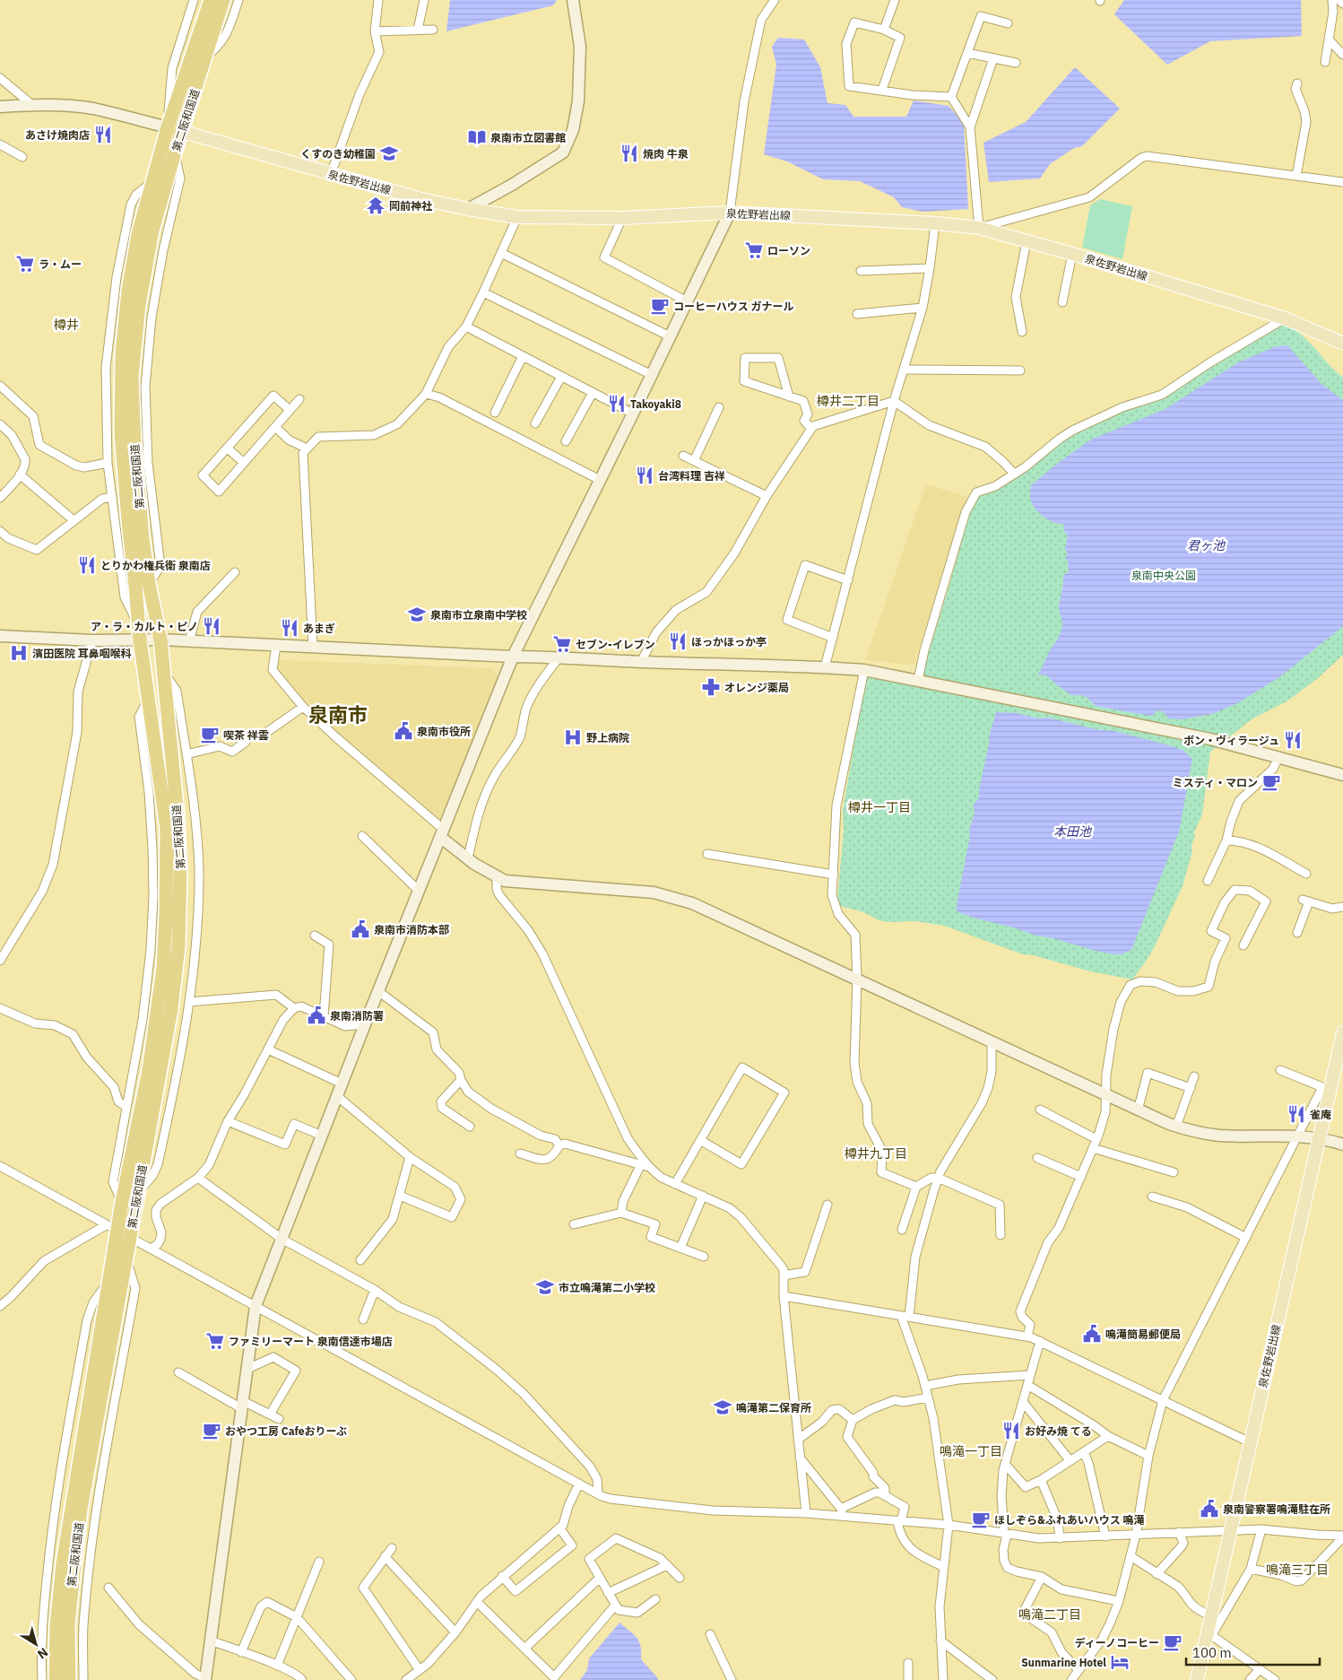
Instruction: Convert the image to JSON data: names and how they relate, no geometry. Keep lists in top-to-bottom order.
{
  "streets": {
    "highway": ["第二阪和国道"],
    "main road": ["泉佐野岩出線"]
  },
  "crossings": [
    ["第二阪和国道", "泉佐野岩出線"]
  ],
  "districts": [
    "樽井",
    "樽井二丁目",
    "泉南市",
    "樽井一丁目",
    "樽井九丁目",
    "鳴滝一丁目",
    "鳴滝三丁目",
    "鳴滝二丁目"
  ],
  "water": ["君ヶ池", "本田池"],
  "parks": ["泉南中央公園"],
  "places": {
    "restaurant": [
      "あさけ焼肉店",
      "焼肉 牛泉",
      "Takoyaki8",
      "台湾料理 吉祥",
      "とりかわ権兵衛 泉南店",
      "ア・ラ・カルト・ピノ",
      "あまぎ",
      "ほっかほっか亭",
      "ボン・ヴィラージュ",
      "雀庵",
      "お好み焼 てる"
    ],
    "library": ["泉南市立図書館"],
    "school or university": [
      "くすのき幼稚園",
      "泉南市立泉南中学校",
      "市立鳴滝第二小学校",
      "鳴滝第二保育所"
    ],
    "temple": ["岡前神社"],
    "supermarket": [
      "ローソン",
      "ラ・ムー",
      "セブン-イレブン",
      "ファミリーマート 泉南信達市場店"
    ],
    "cafe": [
      "コーヒーハウス ガナール",
      "喫茶 祥雲",
      "ミスティ・マロン",
      "おやつ工房 Cafeおりーぶ",
      "ほしぞら&ふれあいハウス 鳴滝",
      "ディーノコーヒー"
    ],
    "hospital": ["濱田医院 耳鼻咽喉科", "野上病院"],
    "pharmacy": ["オレンジ薬局"],
    "public building": [
      "泉南市役所",
      "泉南市消防本部",
      "泉南消防署",
      "鳴滝簡易郵便局",
      "泉南警察署鳴滝駐在所"
    ],
    "hotel": ["Sunmarine Hotel"]
  },
  "scale_bar": "100 m",
  "north": "bottom right"
}
